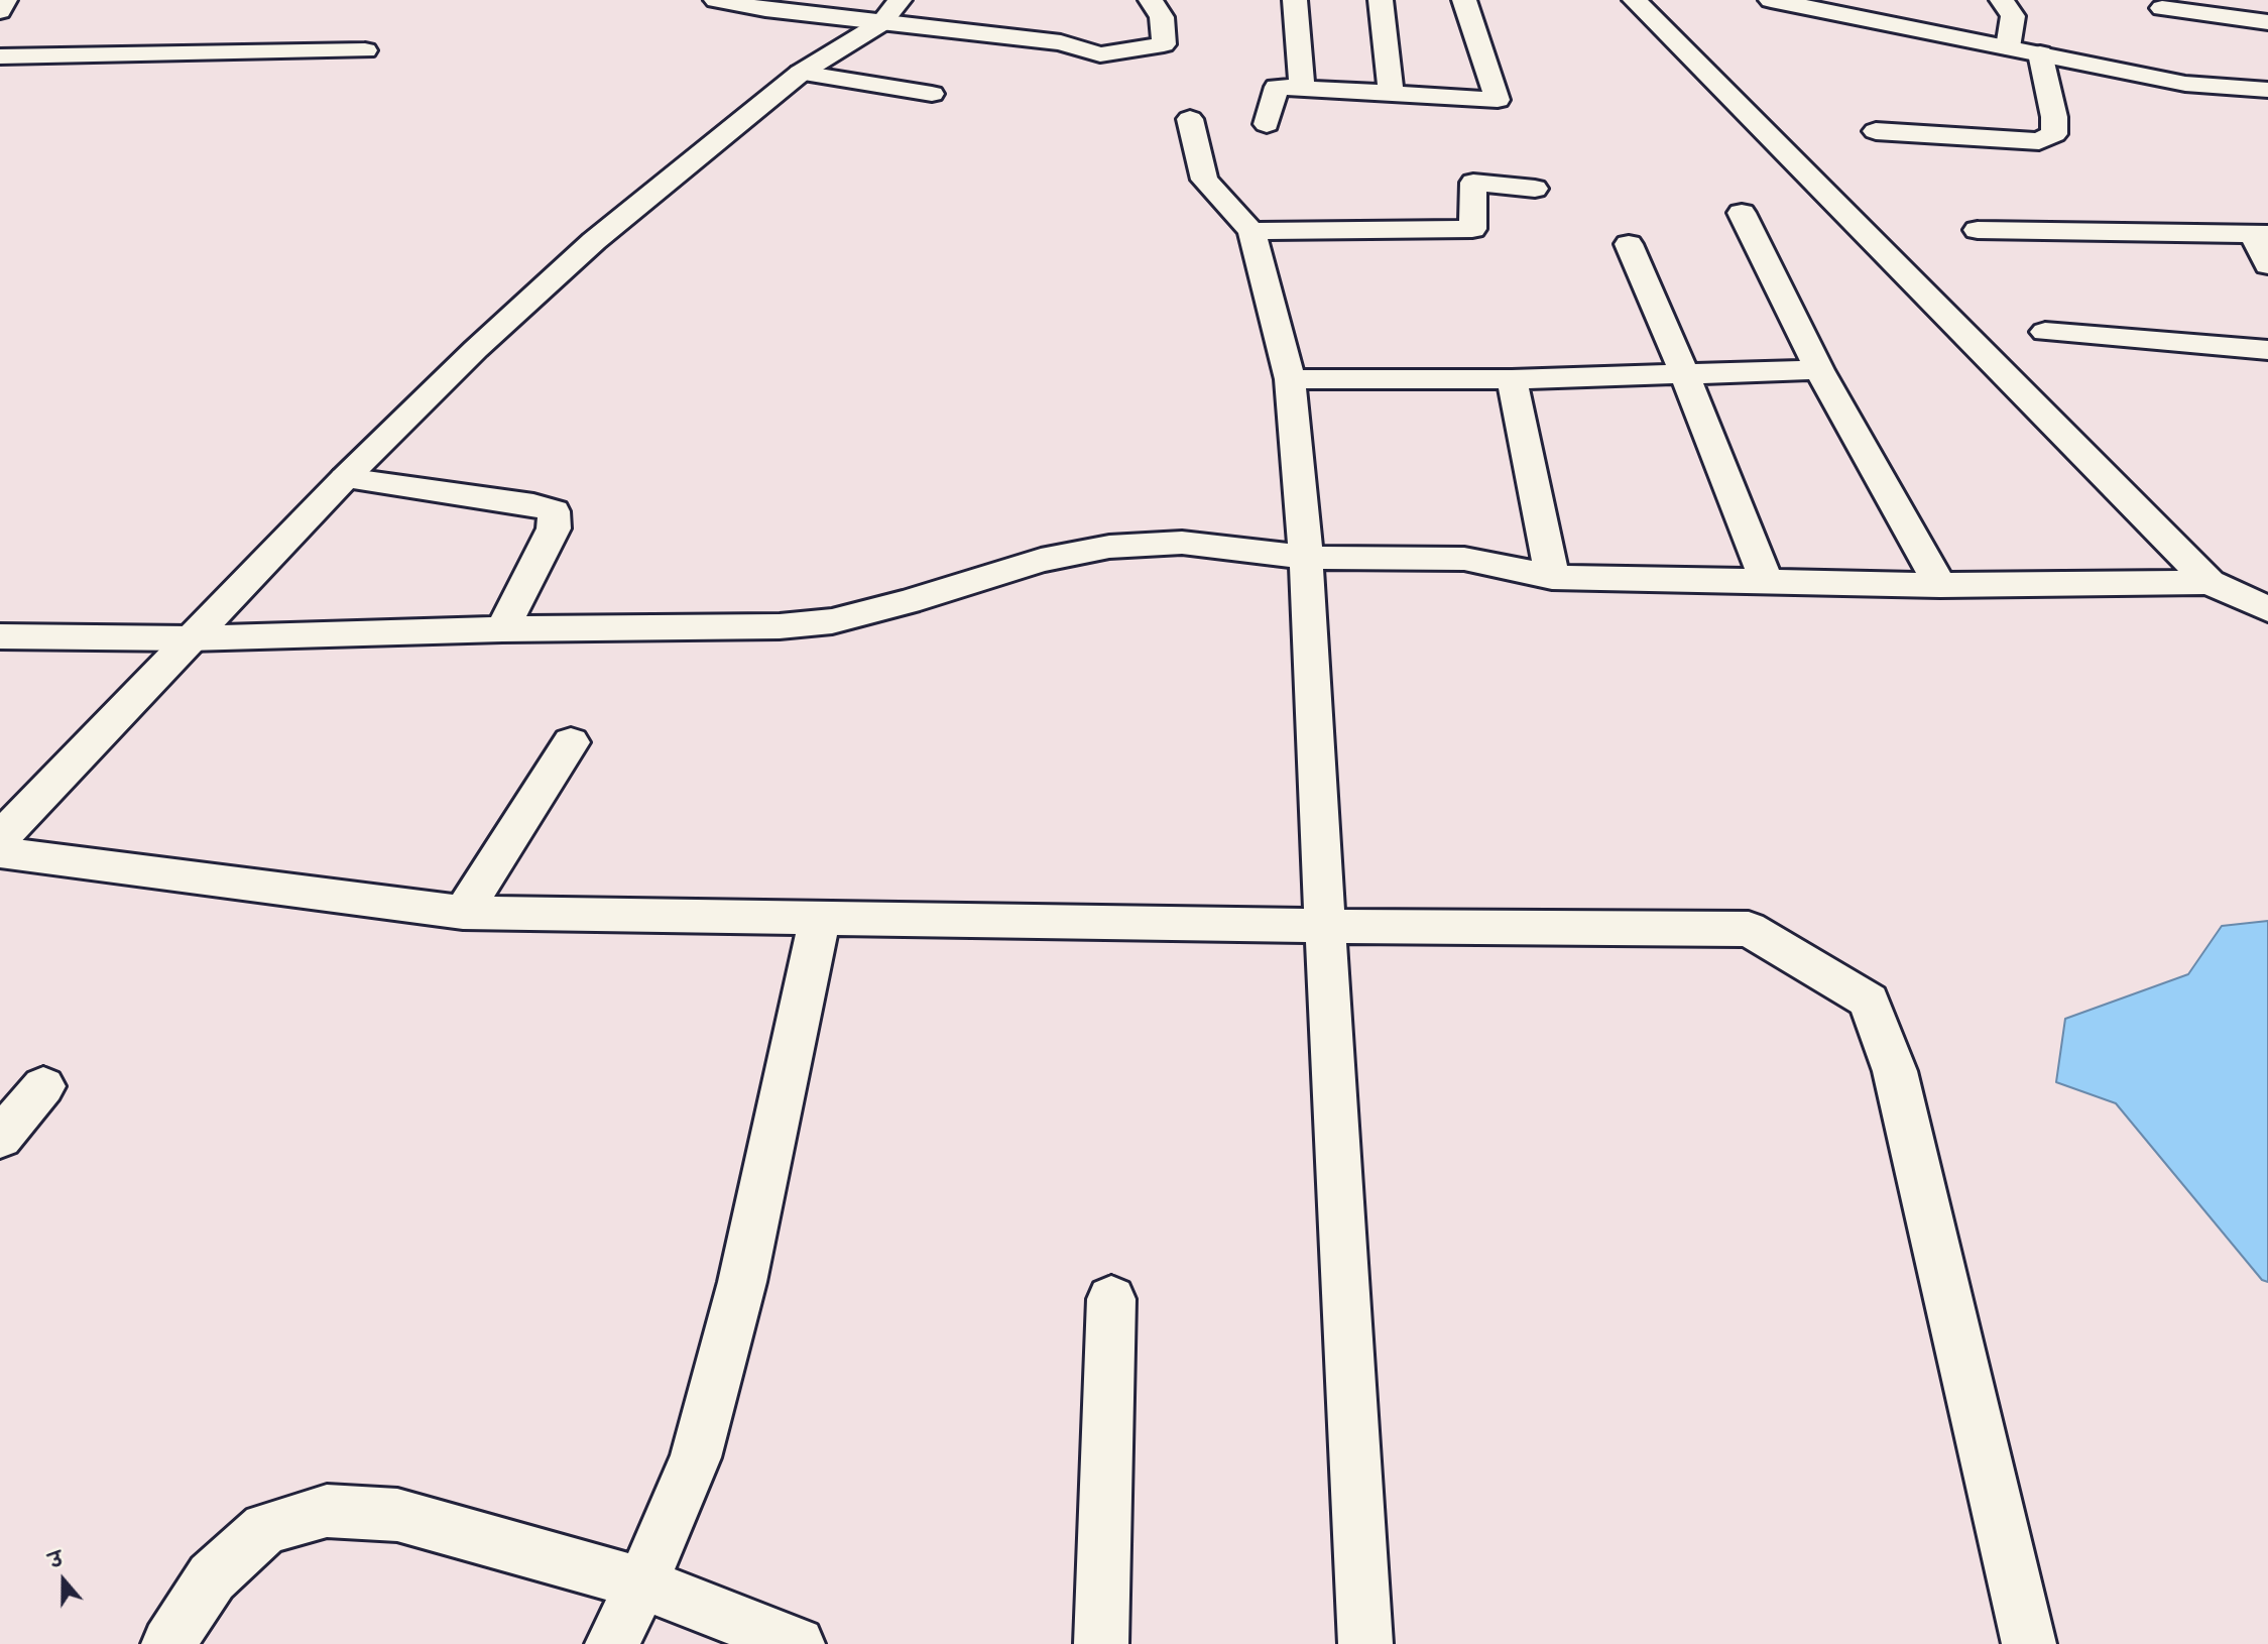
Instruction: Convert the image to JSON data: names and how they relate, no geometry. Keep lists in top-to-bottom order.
{
  "north": "top"
}
